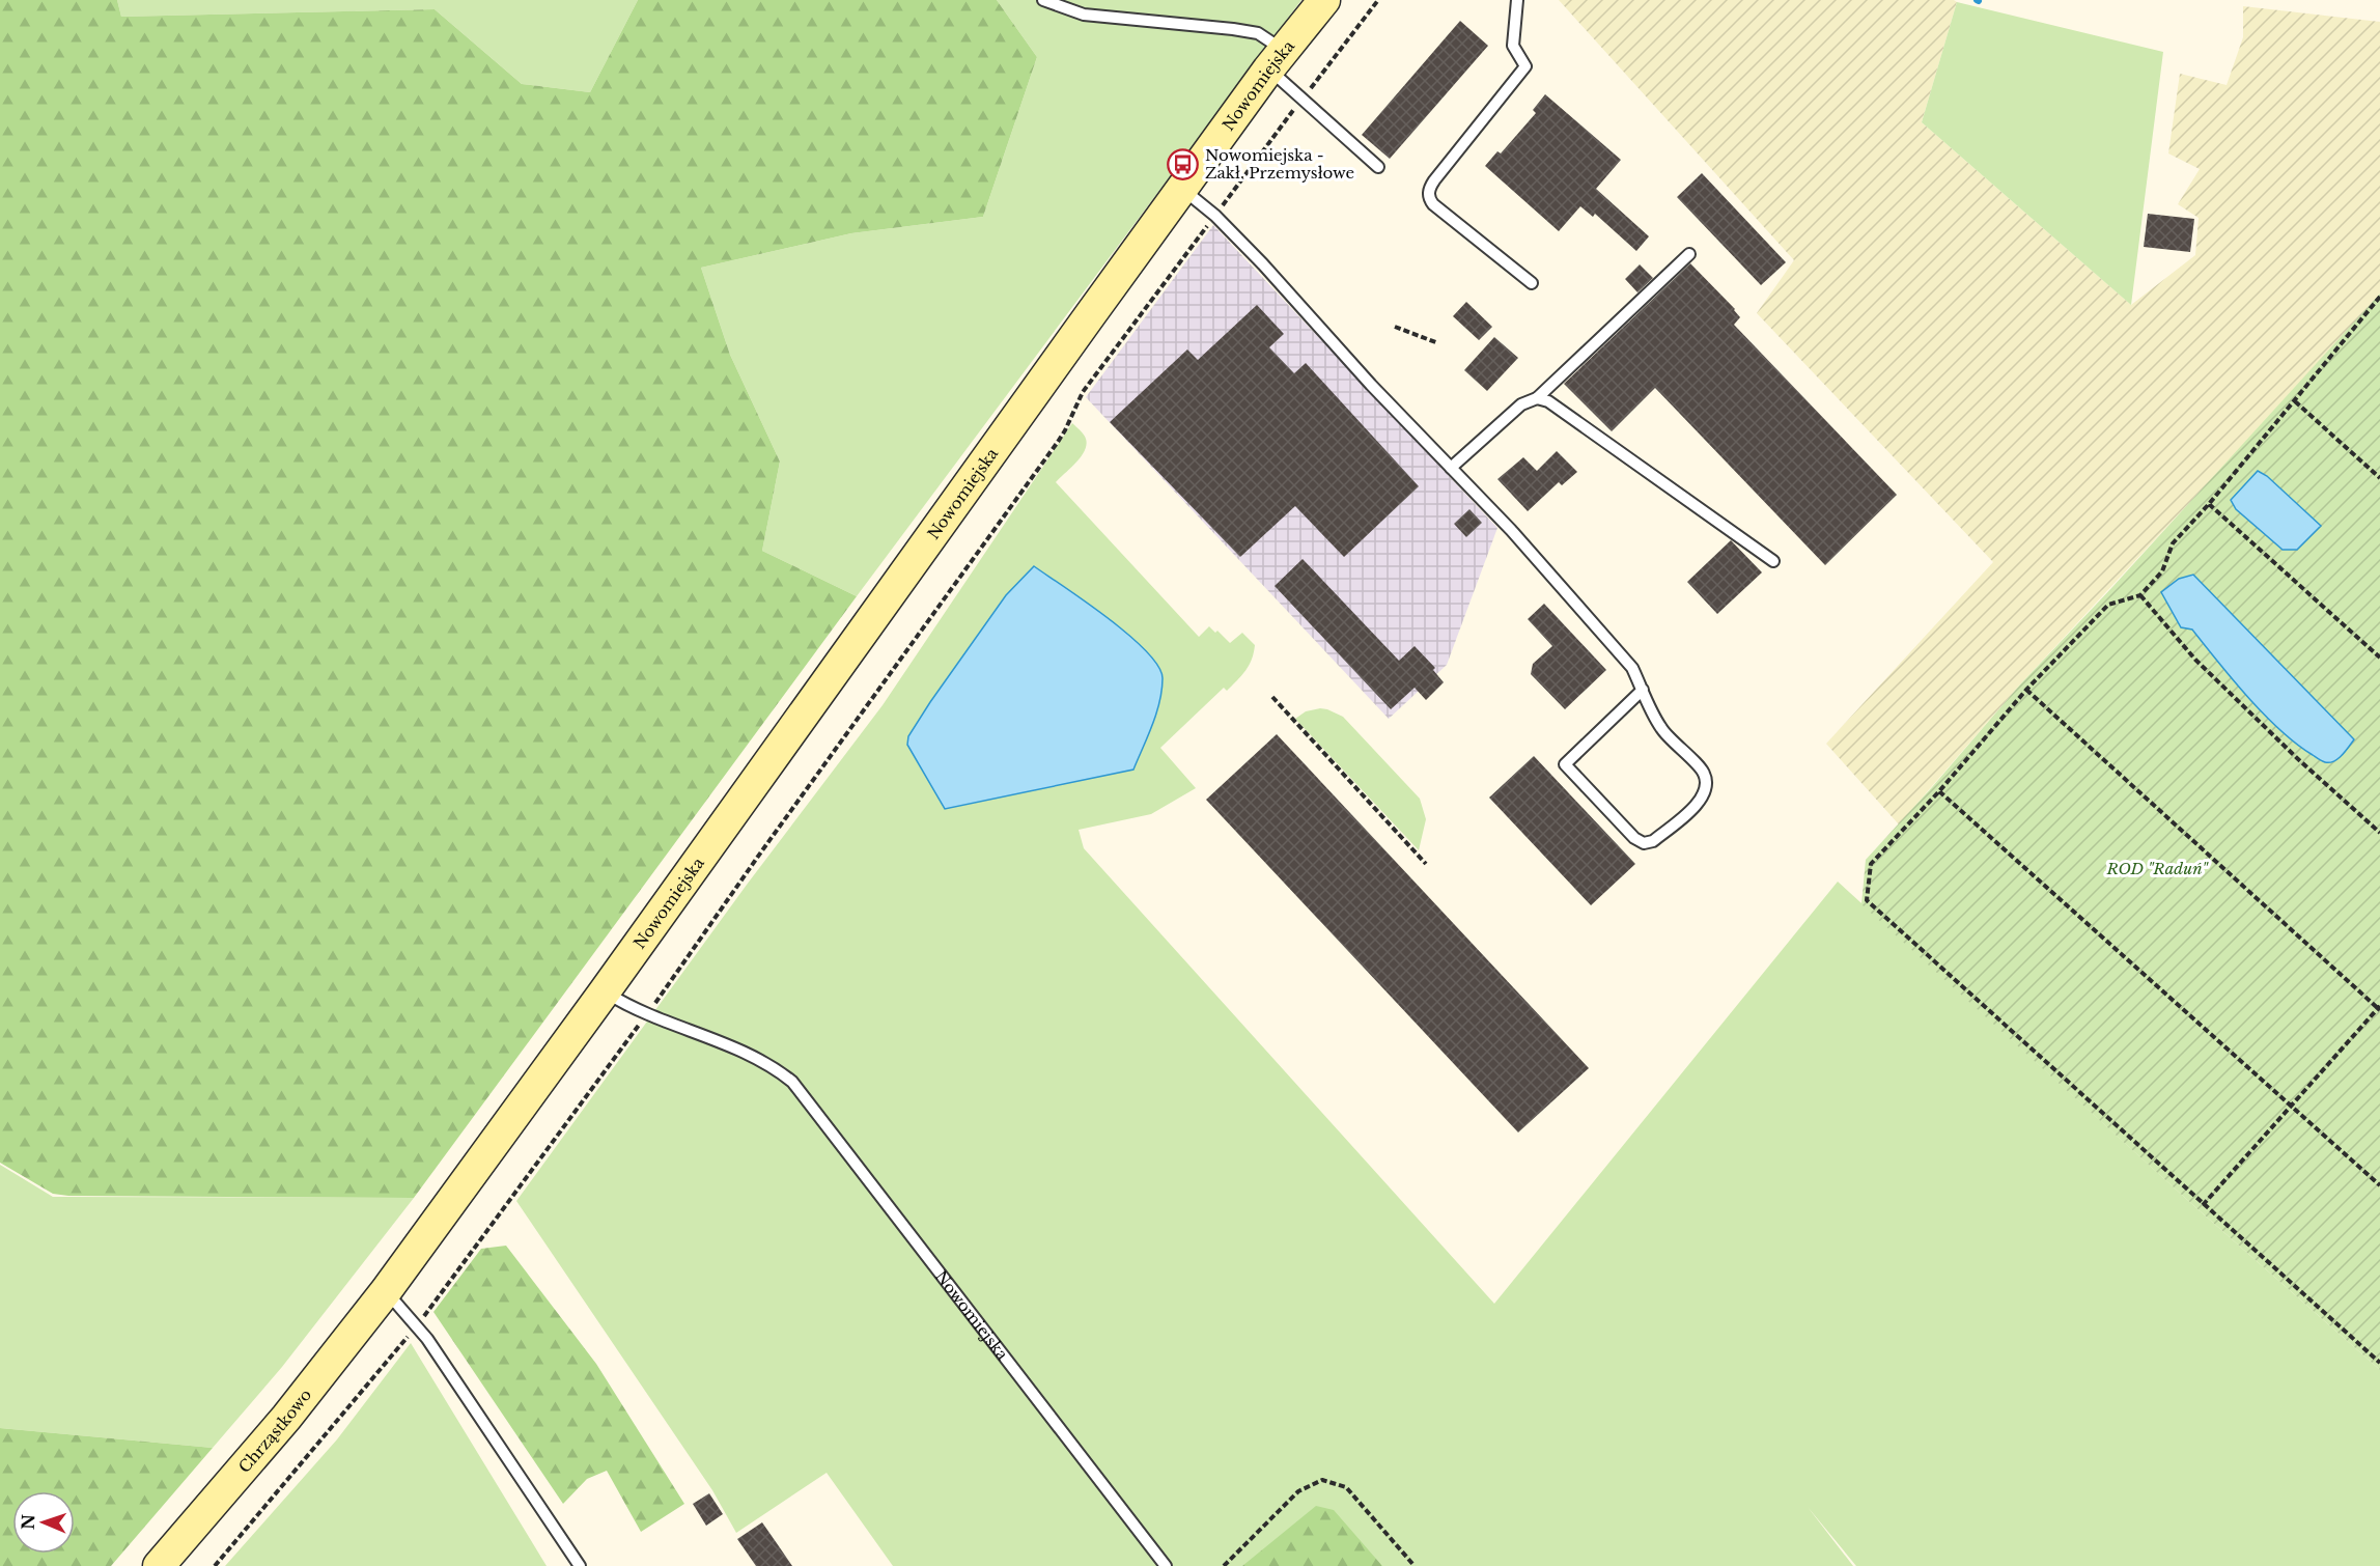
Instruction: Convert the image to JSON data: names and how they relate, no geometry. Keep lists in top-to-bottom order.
{
  "streets": {
    "street": ["Nowomiejska", "Chrząstkowo"]
  },
  "crossings": [
    ["Nowomiejska", "Chrząstkowo"]
  ],
  "parks": ["ROD \"Raduń\""],
  "places": {
    "bus stop": ["Nowomiejska - Zakł. Przemysłowe"]
  },
  "north": "left"
}
